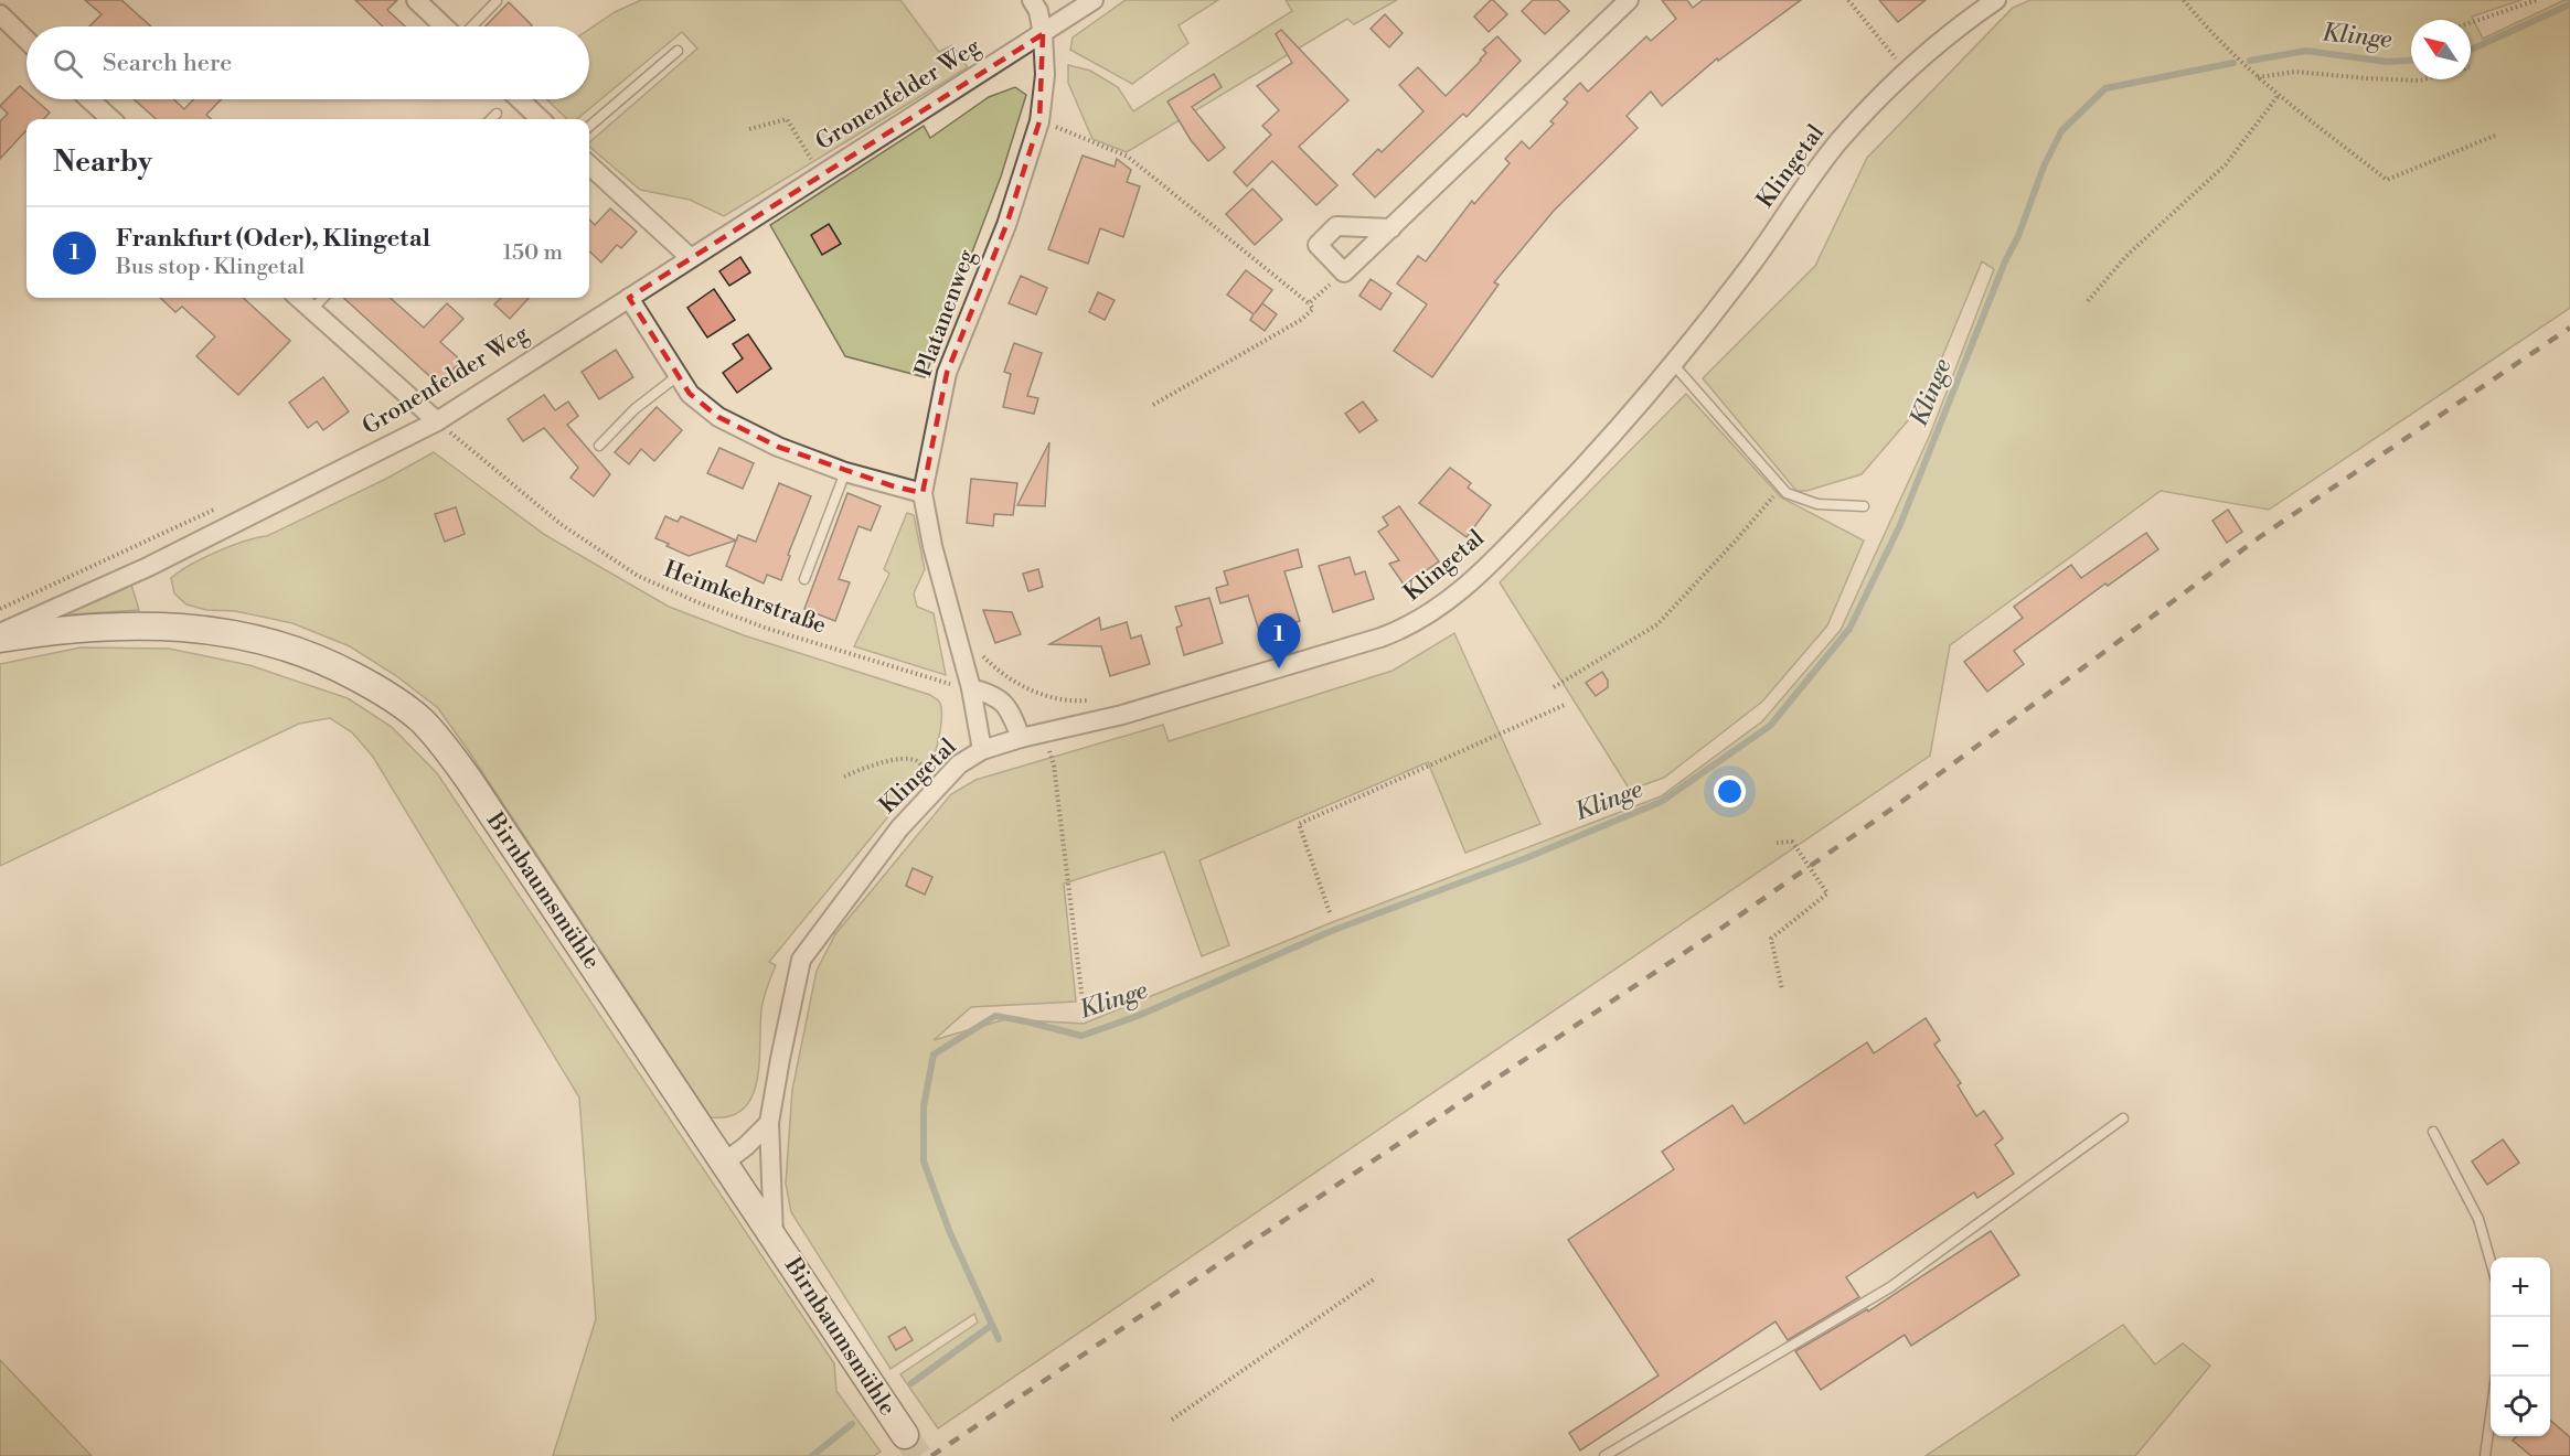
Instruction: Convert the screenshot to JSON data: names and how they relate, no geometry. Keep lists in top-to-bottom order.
{
  "streets": {
    "main road": ["Birnbaumsmühle"],
    "street": ["Gronenfelder Weg", "Klingetal", "Platanenweg"],
    "path": ["Heimkehrstraße"]
  },
  "crossings": [
    ["Gronenfelder Weg", "Platanenweg"],
    ["Gronenfelder Weg", "Heimkehrstraße"],
    ["Klingetal", "Platanenweg"],
    ["Klingetal", "Birnbaumsmühle"],
    ["Platanenweg", "Heimkehrstraße"]
  ],
  "water": ["Klinge"],
  "north": "top left",
  "page": {
    "search": "Search here",
    "heading": "Nearby",
    "list": [
      {
        "mark": "1",
        "name": "Frankfurt (Oder), Klingetal",
        "note": "Bus stop · Klingetal",
        "value": "150 m"
      }
    ],
    "pins": "1",
    "map_buttons": ["+", "−"]
  }
}
